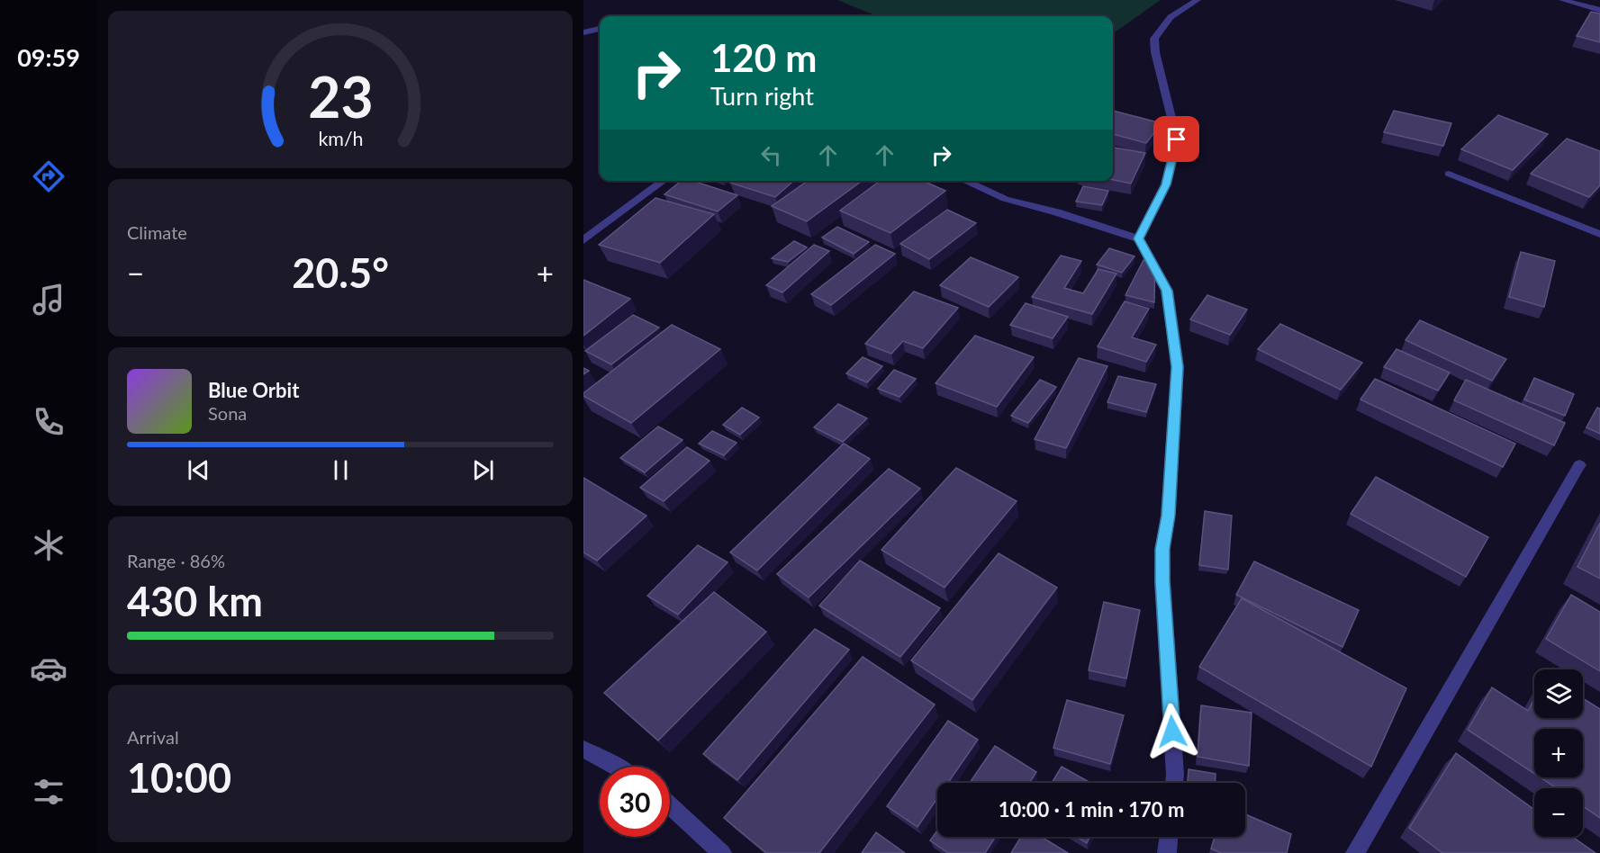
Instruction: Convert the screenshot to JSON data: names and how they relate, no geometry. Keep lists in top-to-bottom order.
{
  "page": {
    "tabs": "09:59",
    "turn": ["120 m", "Turn right"],
    "tile": [
      "Climate",
      ["Range · 86%", "430 km"],
      ["Arrival", "10:00"]
    ],
    "heat": ["−", "20.5°", "+"],
    "song": ["Blue Orbit", "Sona"],
    "map_buttons": ["+", "−"],
    "limit": "30",
    "trip": "10:00 · 1 min · 170 m",
    "gauge": ["23", "km/h"]
  }
}
